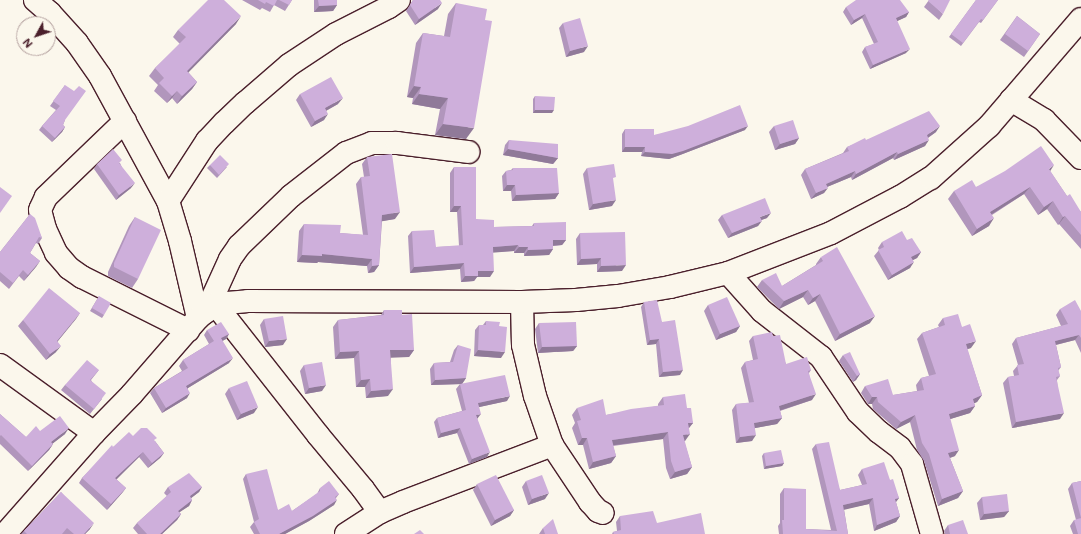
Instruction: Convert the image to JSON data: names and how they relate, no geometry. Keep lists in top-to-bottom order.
{
  "north": "bottom left"
}
